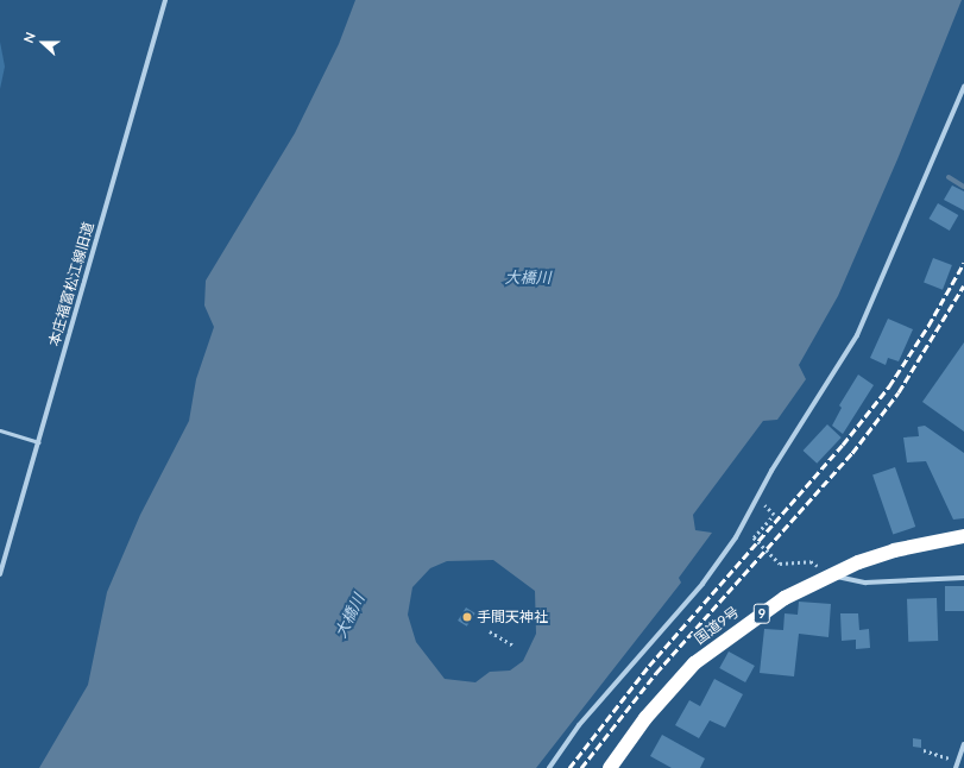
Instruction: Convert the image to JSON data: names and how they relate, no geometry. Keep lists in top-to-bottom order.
{
  "streets": {
    "highway": ["9", "国道9号"],
    "street": ["本庄福富松江線旧道"]
  },
  "water": ["大橋川"],
  "places": ["手間天神社"],
  "north": "left"
}
